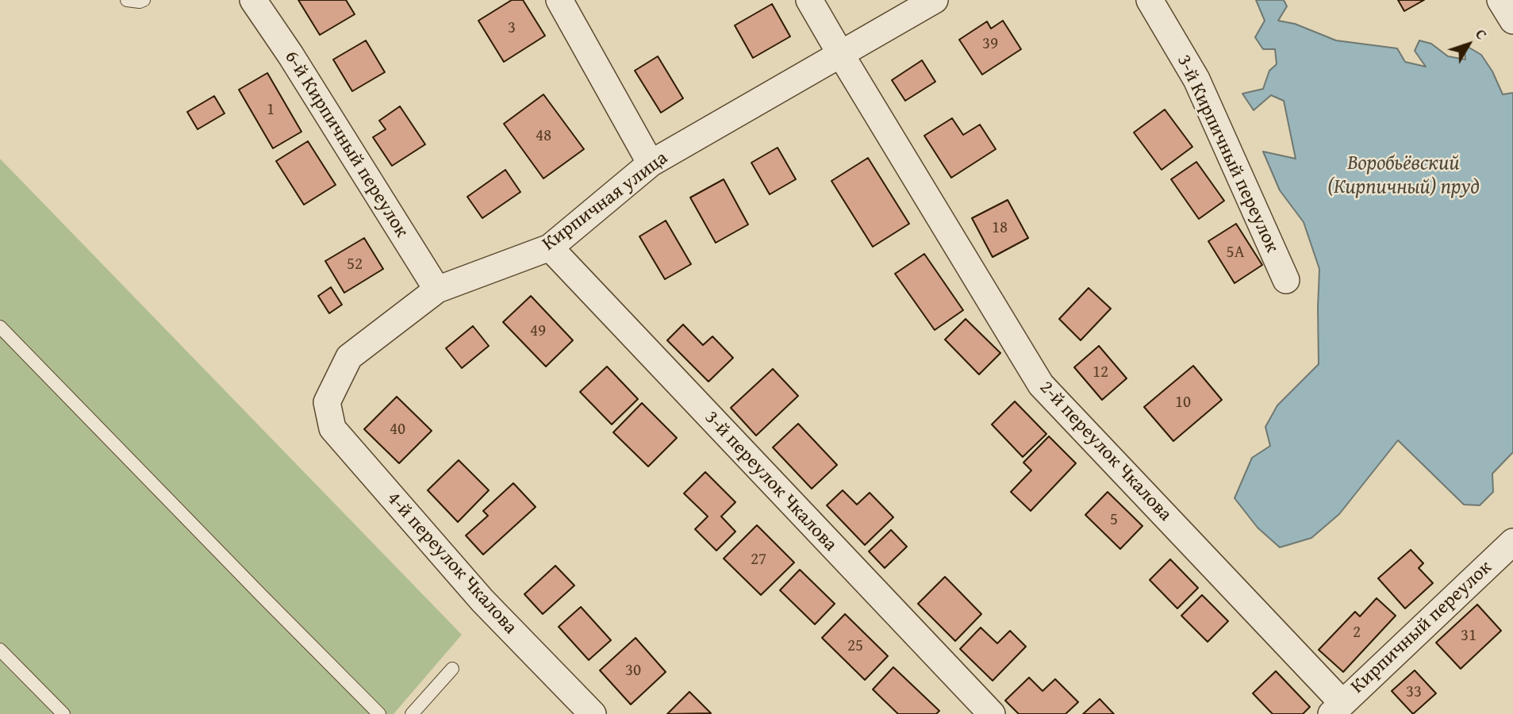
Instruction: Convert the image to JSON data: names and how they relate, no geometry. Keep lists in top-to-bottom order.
{
  "streets": {
    "street": [
      "6-й Кирпичный переулок",
      "3-й Кирпичный переулок",
      "Кирпичная улица",
      "2-й переулок Чкалова",
      "3-й переулок Чкалова",
      "4-й переулок Чкалова",
      "Кирпичный переулок"
    ]
  },
  "crossings": [
    ["6-й Кирпичный переулок", "Кирпичная улица"],
    ["Кирпичная улица", "2-й переулок Чкалова"],
    ["Кирпичная улица", "3-й переулок Чкалова"],
    ["Кирпичная улица", "4-й переулок Чкалова"],
    ["2-й переулок Чкалова", "Кирпичный переулок"]
  ],
  "water": ["Воробьёвский (Кирпичный) пруд"],
  "house_numbers": [
    "3",
    "39",
    "1",
    "48",
    "18",
    "5А",
    "52",
    "49",
    "12",
    "10",
    "40",
    "5",
    "27",
    "2",
    "31",
    "25",
    "30",
    "33"
  ],
  "north": "top right"
}
